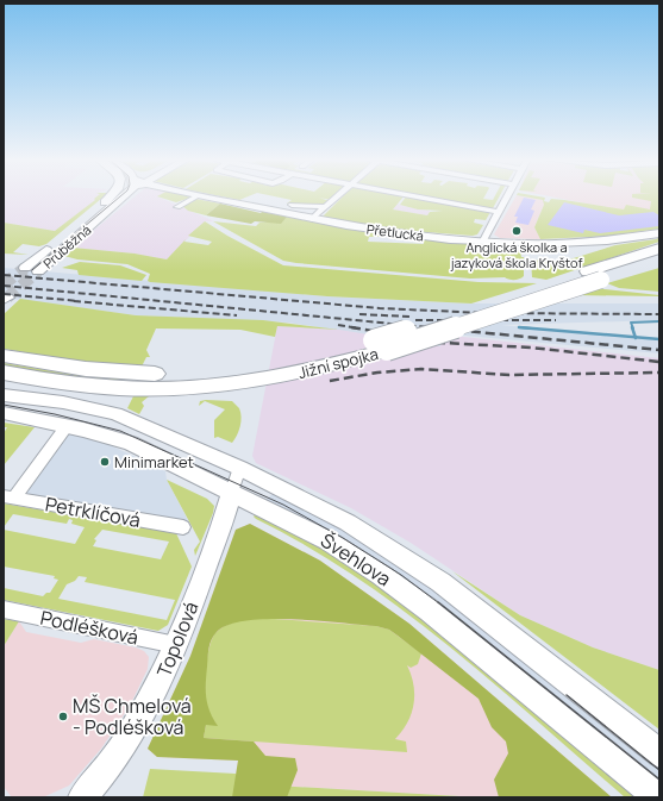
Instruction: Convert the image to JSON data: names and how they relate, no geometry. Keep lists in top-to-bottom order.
{
  "streets": {
    "highway": ["Jižní spojka"],
    "main road": [
      "Přetlucká",
      "Průběžná",
      "Švehlova",
      "Topolová"
    ],
    "street": ["Petrklíčová", "Podléšková"]
  },
  "crossings": [
    ["Švehlova", "Topolová"],
    ["Podléšková", "Topolová"]
  ],
  "places": ["Anglická školka a jazyková škola Kryštof", "Minimarket", "MŠ Chmelová - Podléšková"]
}
